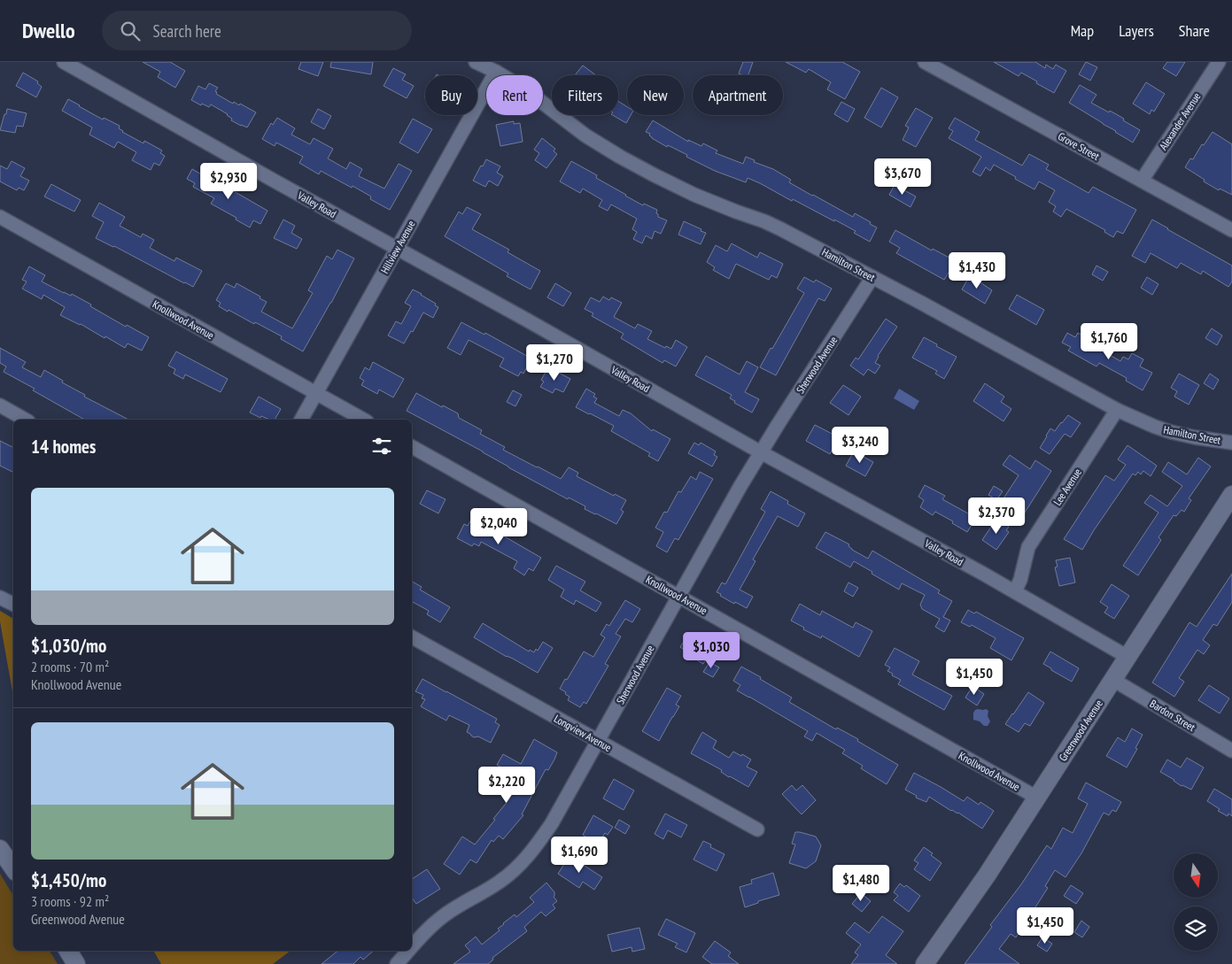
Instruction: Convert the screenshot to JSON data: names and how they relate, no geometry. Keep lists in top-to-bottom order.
{
  "streets": {
    "street": [
      "Alexander Avenue",
      "Grove Street",
      "Valley Road",
      "Hillview Avenue",
      "Hamilton Street",
      "Knollwood Avenue",
      "Sherwood Avenue",
      "Lee Avenue",
      "Bardon Street",
      "Greenwood Avenue",
      "Longview Avenue"
    ]
  },
  "crossings": [
    ["Alexander Avenue", "Grove Street"],
    ["Valley Road", "Hillview Avenue"],
    ["Valley Road", "Sherwood Avenue"],
    ["Valley Road", "Lee Avenue"],
    ["Valley Road", "Greenwood Avenue"],
    ["Hillview Avenue", "Hamilton Street"],
    ["Hillview Avenue", "Knollwood Avenue"],
    ["Hamilton Street", "Sherwood Avenue"],
    ["Hamilton Street", "Lee Avenue"],
    ["Knollwood Avenue", "Sherwood Avenue"],
    ["Knollwood Avenue", "Greenwood Avenue"],
    ["Sherwood Avenue", "Longview Avenue"],
    ["Bardon Street", "Greenwood Avenue"]
  ],
  "north": "bottom",
  "page": {
    "header": "Dwello",
    "search": "Search here",
    "nav": ["Map", "Layers", "Share"],
    "chip": [
      "Buy",
      "Rent",
      "Filters",
      "New",
      "Apartment"
    ],
    "price": [
      "$3,670",
      "$2,930",
      "$1,430",
      "$1,760",
      "$1,270",
      "$3,240",
      "$2,370",
      "$2,040",
      "$1,030",
      "$1,450",
      "$2,220",
      "$1,690",
      "$1,480",
      "$1,450"
    ],
    "heading": "14 homes",
    "list": [
      {
        "name": "$1,030/mo",
        "note": "2 rooms · 70 m² · Knollwood Avenue"
      },
      {
        "name": "$1,450/mo",
        "note": "3 rooms · 92 m² · Greenwood Avenue"
      }
    ]
  }
}
